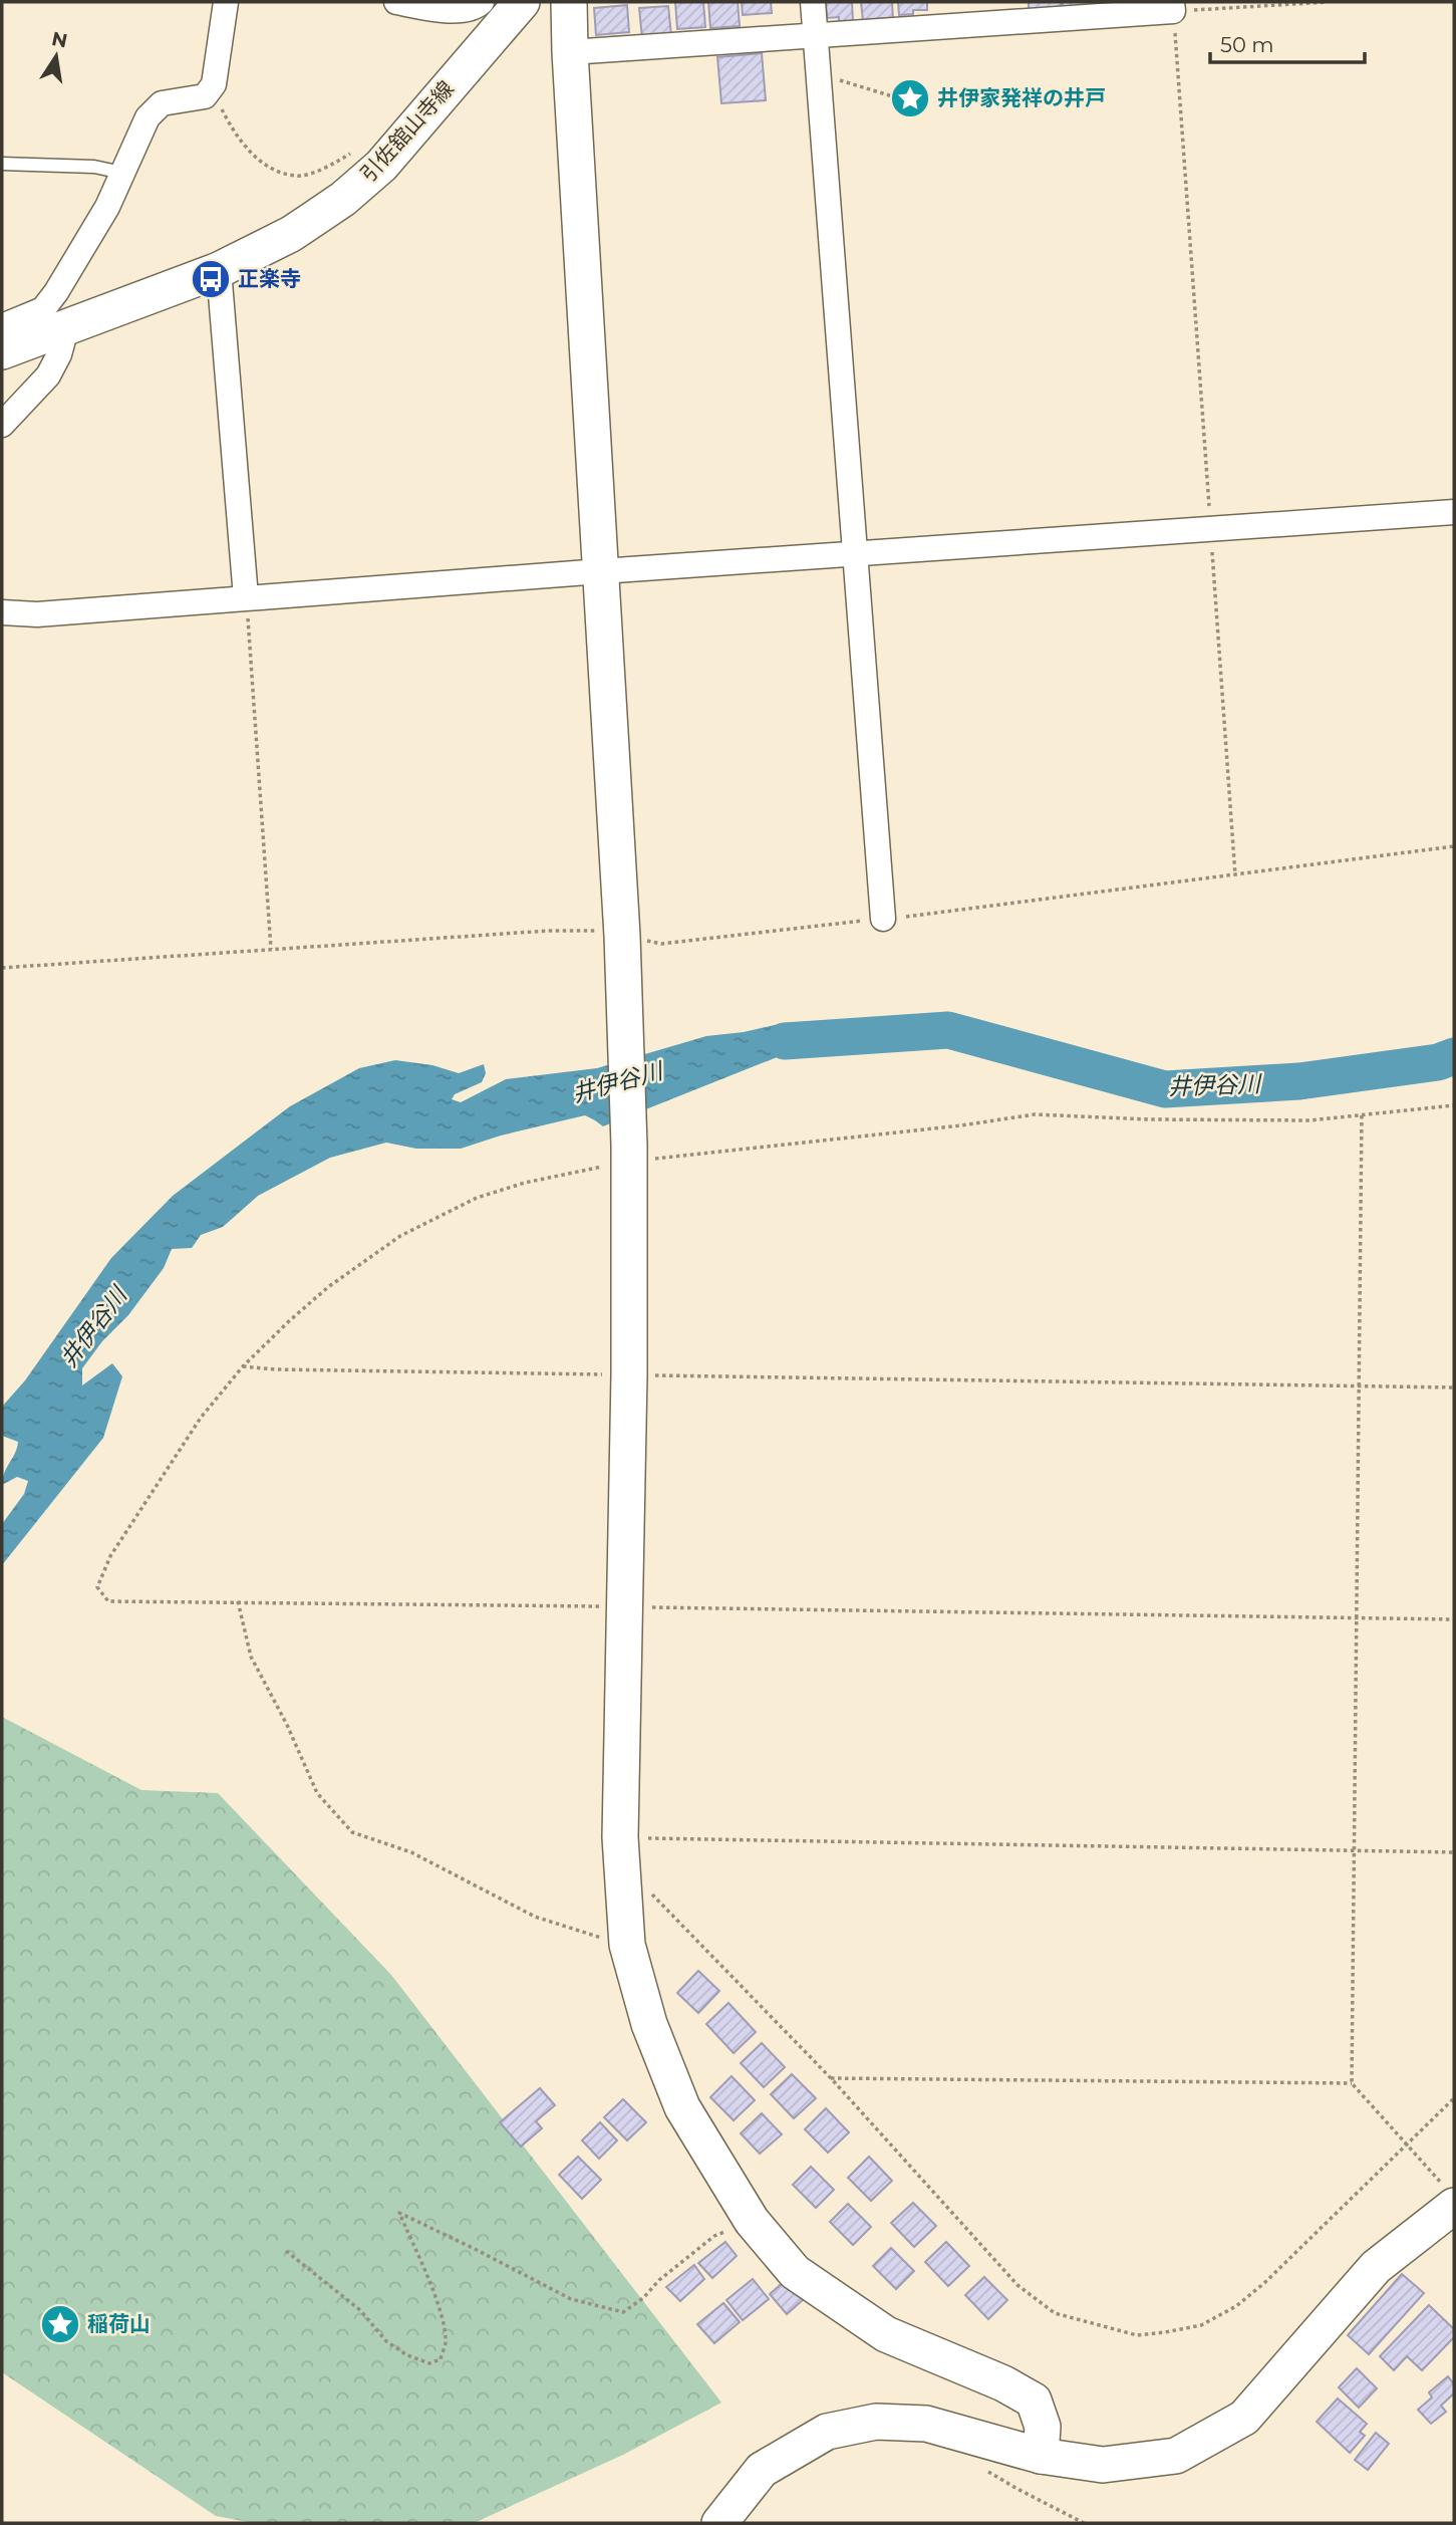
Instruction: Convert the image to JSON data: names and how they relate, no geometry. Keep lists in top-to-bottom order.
{
  "streets": {
    "street": ["引佐舘山寺線"]
  },
  "water": ["井伊谷川"],
  "places": {
    "place": ["井伊家発祥の井戸", "稲荷山"],
    "bus stop": ["正楽寺"]
  },
  "scale_bar": "50 m",
  "north": "top"
}
